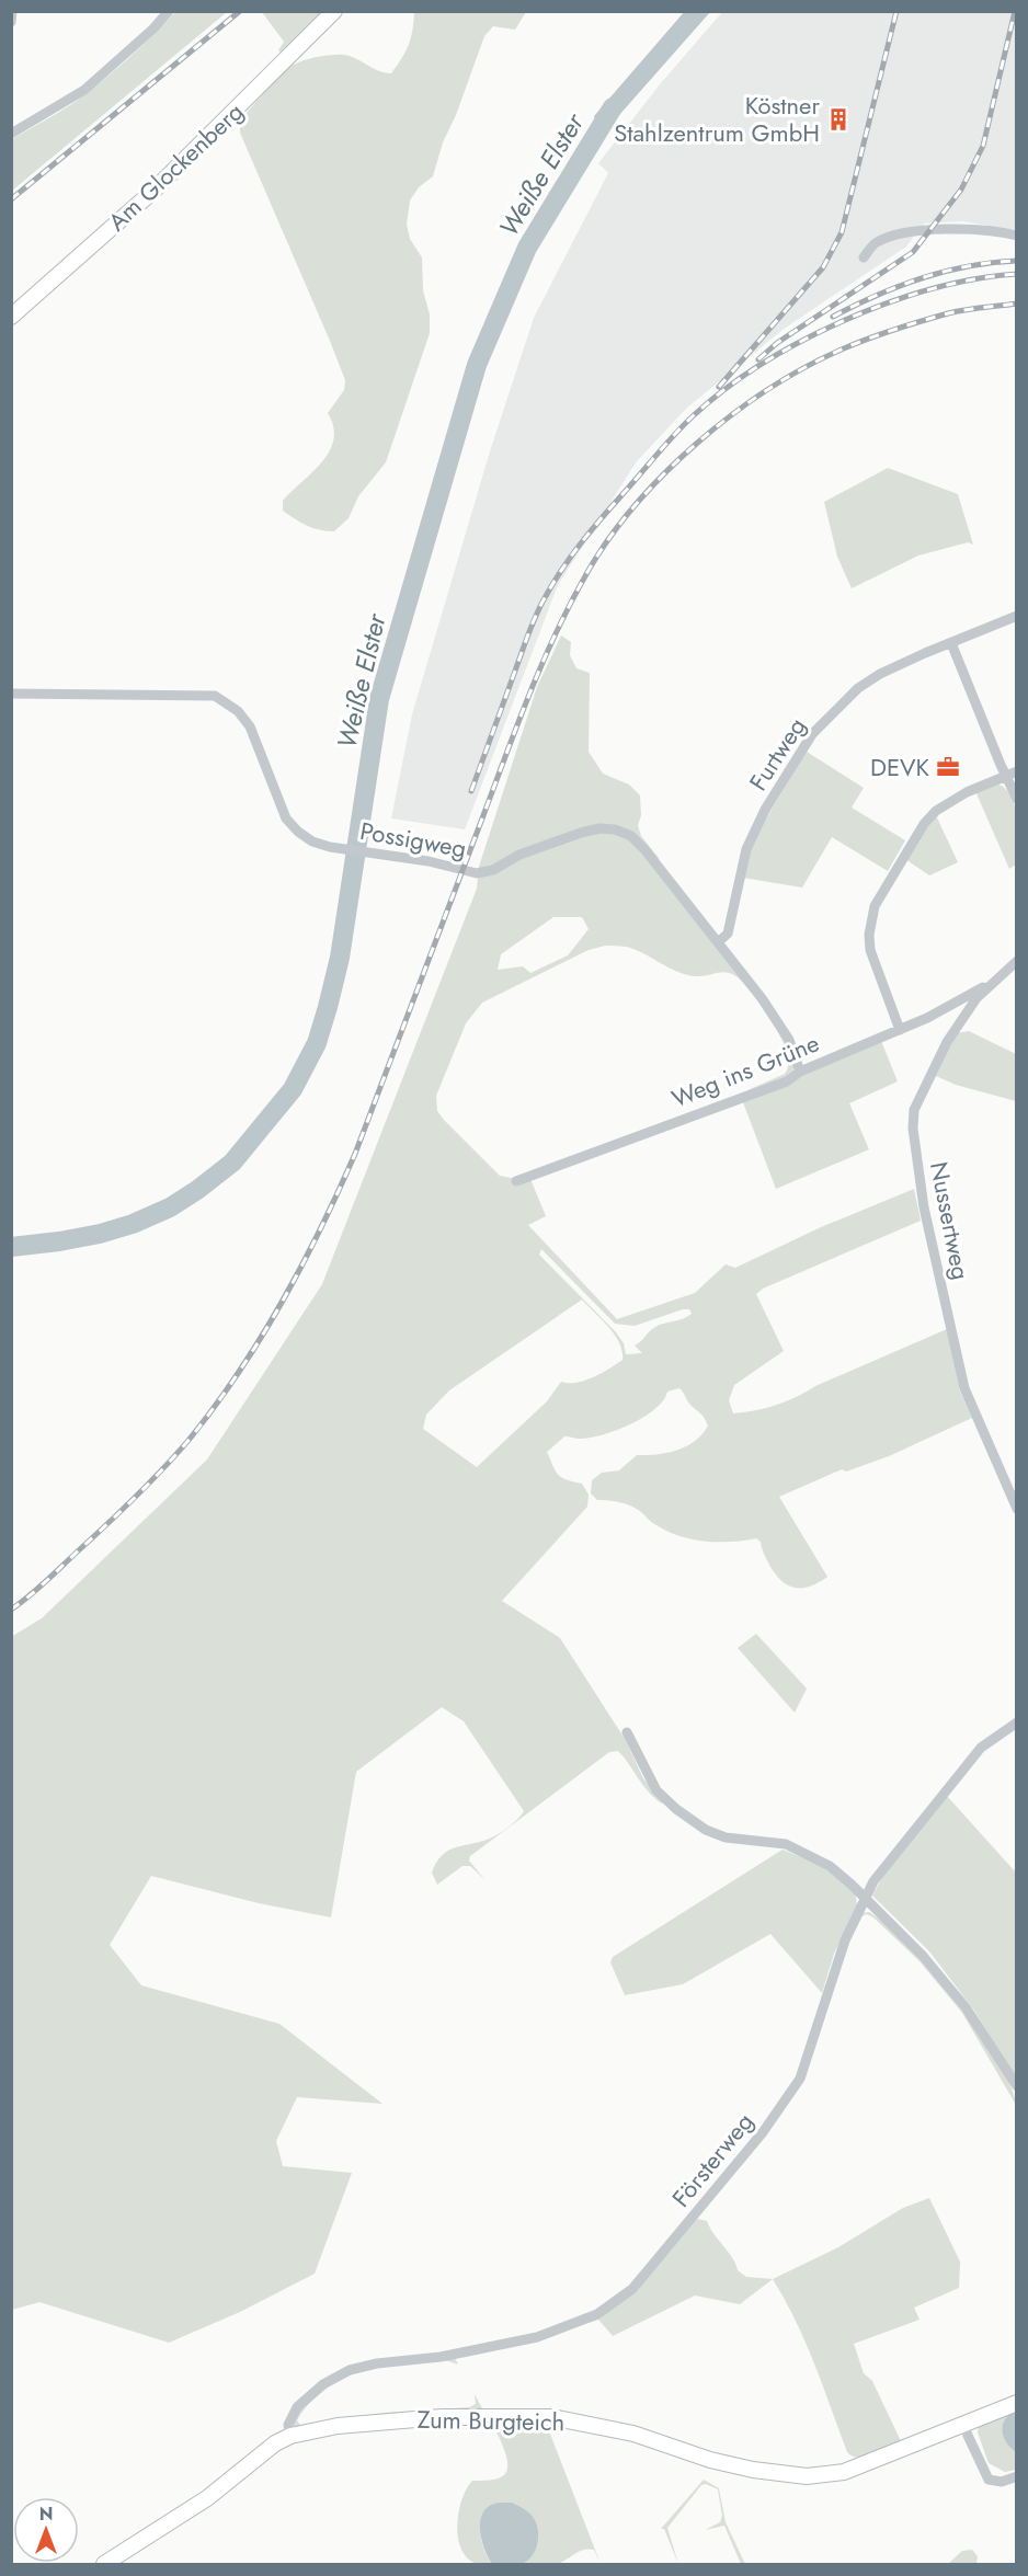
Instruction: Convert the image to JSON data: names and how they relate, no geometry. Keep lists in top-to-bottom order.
{
  "streets": {
    "street": [
      "Am Glockenberg",
      "Furtweg",
      "Possigweg",
      "Weg ins Grüne",
      "Nussertweg",
      "Försterweg",
      "Zum Burgteich"
    ]
  },
  "crossings": [
    ["Furtweg", "Possigweg"],
    ["Possigweg", "Weg ins Grüne"],
    ["Weg ins Grüne", "Nussertweg"],
    ["Försterweg", "Zum Burgteich"]
  ],
  "water": ["Weiße Elster"],
  "places": {
    "building": ["Köstner Stahlzentrum GmbH"],
    "office": ["DEVK"]
  },
  "north": "top"
}
